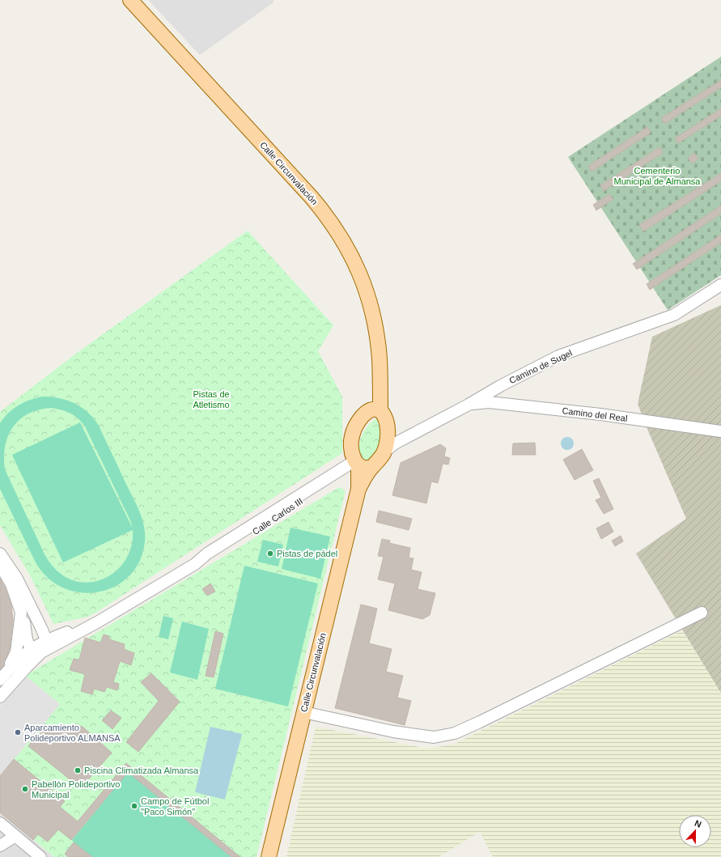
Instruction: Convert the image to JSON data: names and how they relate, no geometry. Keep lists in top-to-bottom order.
{
  "streets": {
    "main road": ["Calle Circunvalación"],
    "street": ["Camino de Sugel", "Camino del Real", "Calle Carlos III"]
  },
  "crossings": [
    ["Calle Circunvalación", "Camino de Sugel"],
    ["Calle Circunvalación", "Calle Carlos III"],
    ["Camino de Sugel", "Camino del Real"],
    ["Camino de Sugel", "Calle Carlos III"]
  ],
  "parks": ["Cementerio Municipal de Almansa", "Pistas de Atletismo"],
  "places": [
    "Pistas de pádel",
    "Aparcamiento Polideportivo ALMANSA",
    "Piscina Climatizada Almansa",
    "Pabellón Polideportivo Municipal",
    "Campo de Fútbol \"Paco Simón\""
  ],
  "north": "top"
}
